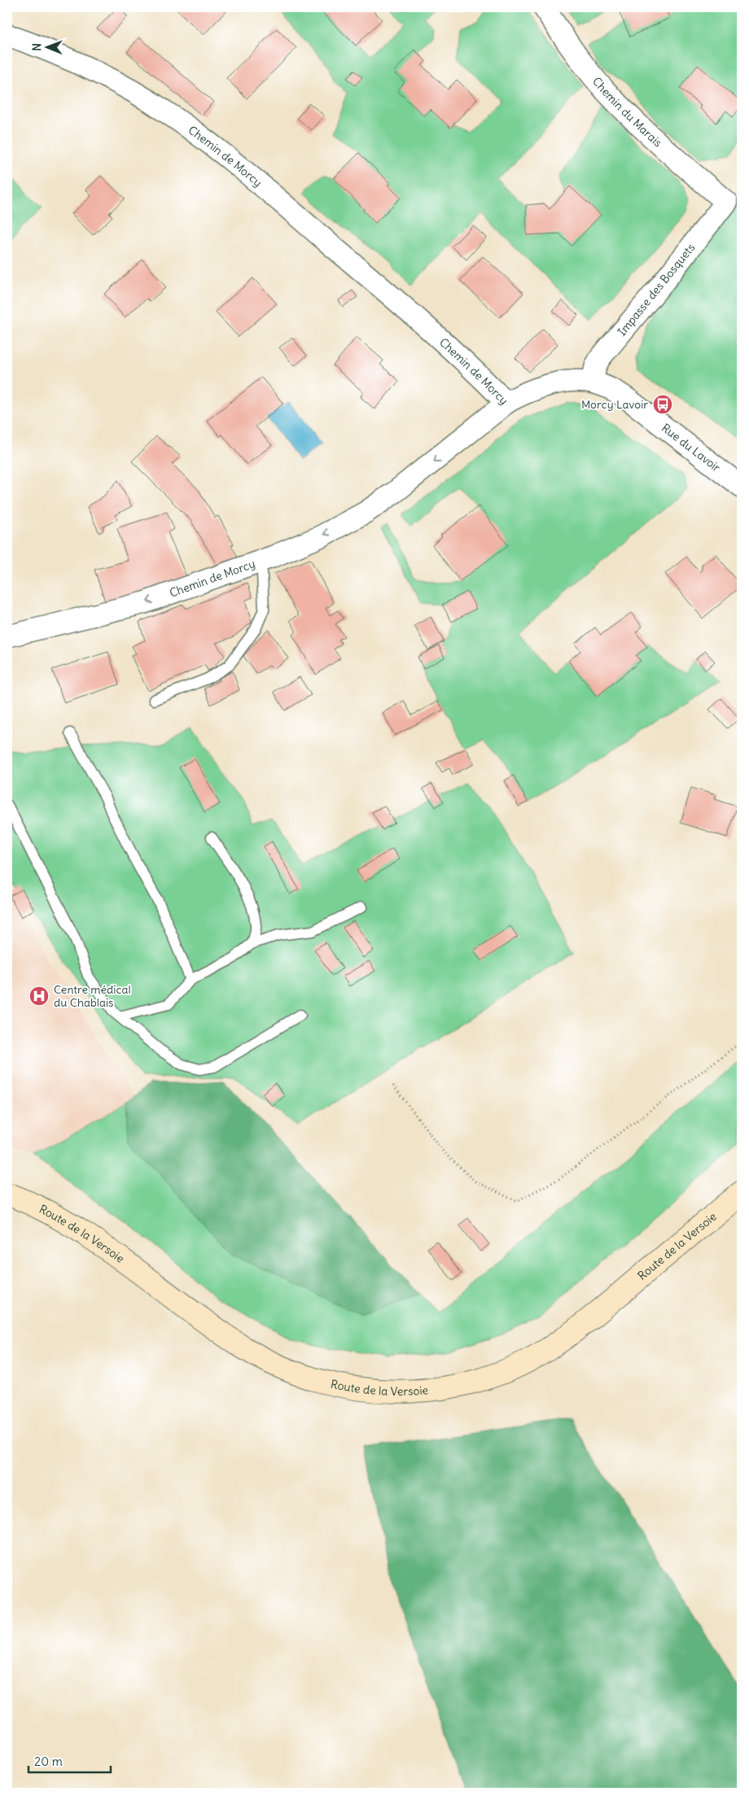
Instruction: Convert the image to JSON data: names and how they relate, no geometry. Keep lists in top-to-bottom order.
{
  "streets": {
    "main road": ["Route de la Versoie"],
    "street": [
      "Chemin du Marais",
      "Chemin de Morcy",
      "Impasse des Bosquets",
      "Rue du Lavoir"
    ]
  },
  "crossings": [
    ["Chemin du Marais", "Impasse des Bosquets"],
    ["Chemin de Morcy", "Rue du Lavoir"],
    ["Impasse des Bosquets", "Rue du Lavoir"]
  ],
  "one_way": ["Chemin de Morcy"],
  "places": {
    "bus stop": ["Morcy Lavoir"],
    "hospital": ["Centre médical du Chablais"]
  },
  "scale_bar": "20 m",
  "north": "left"
}
